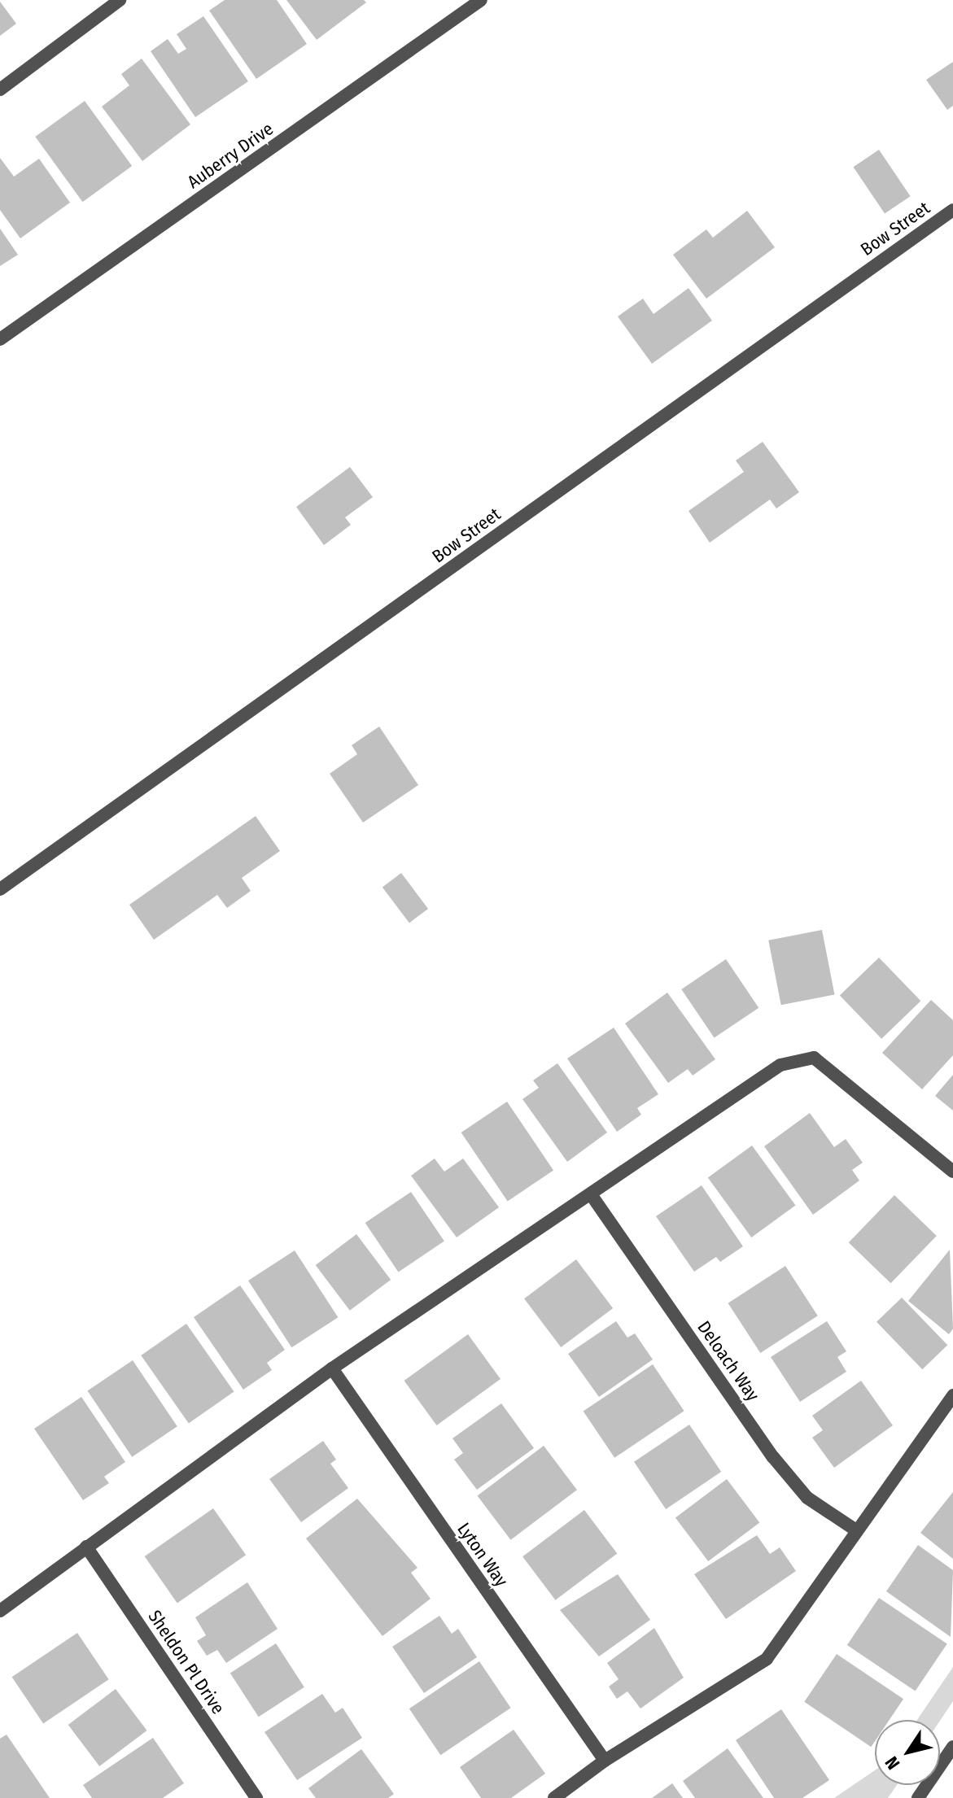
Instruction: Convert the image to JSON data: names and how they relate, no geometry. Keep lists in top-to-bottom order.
{
  "streets": {
    "street": [
      "Auberry Drive",
      "Bow Street",
      "Deloach Way",
      "Lyton Way",
      "Sheldon Pl Drive"
    ]
  },
  "north": "bottom left"
}
